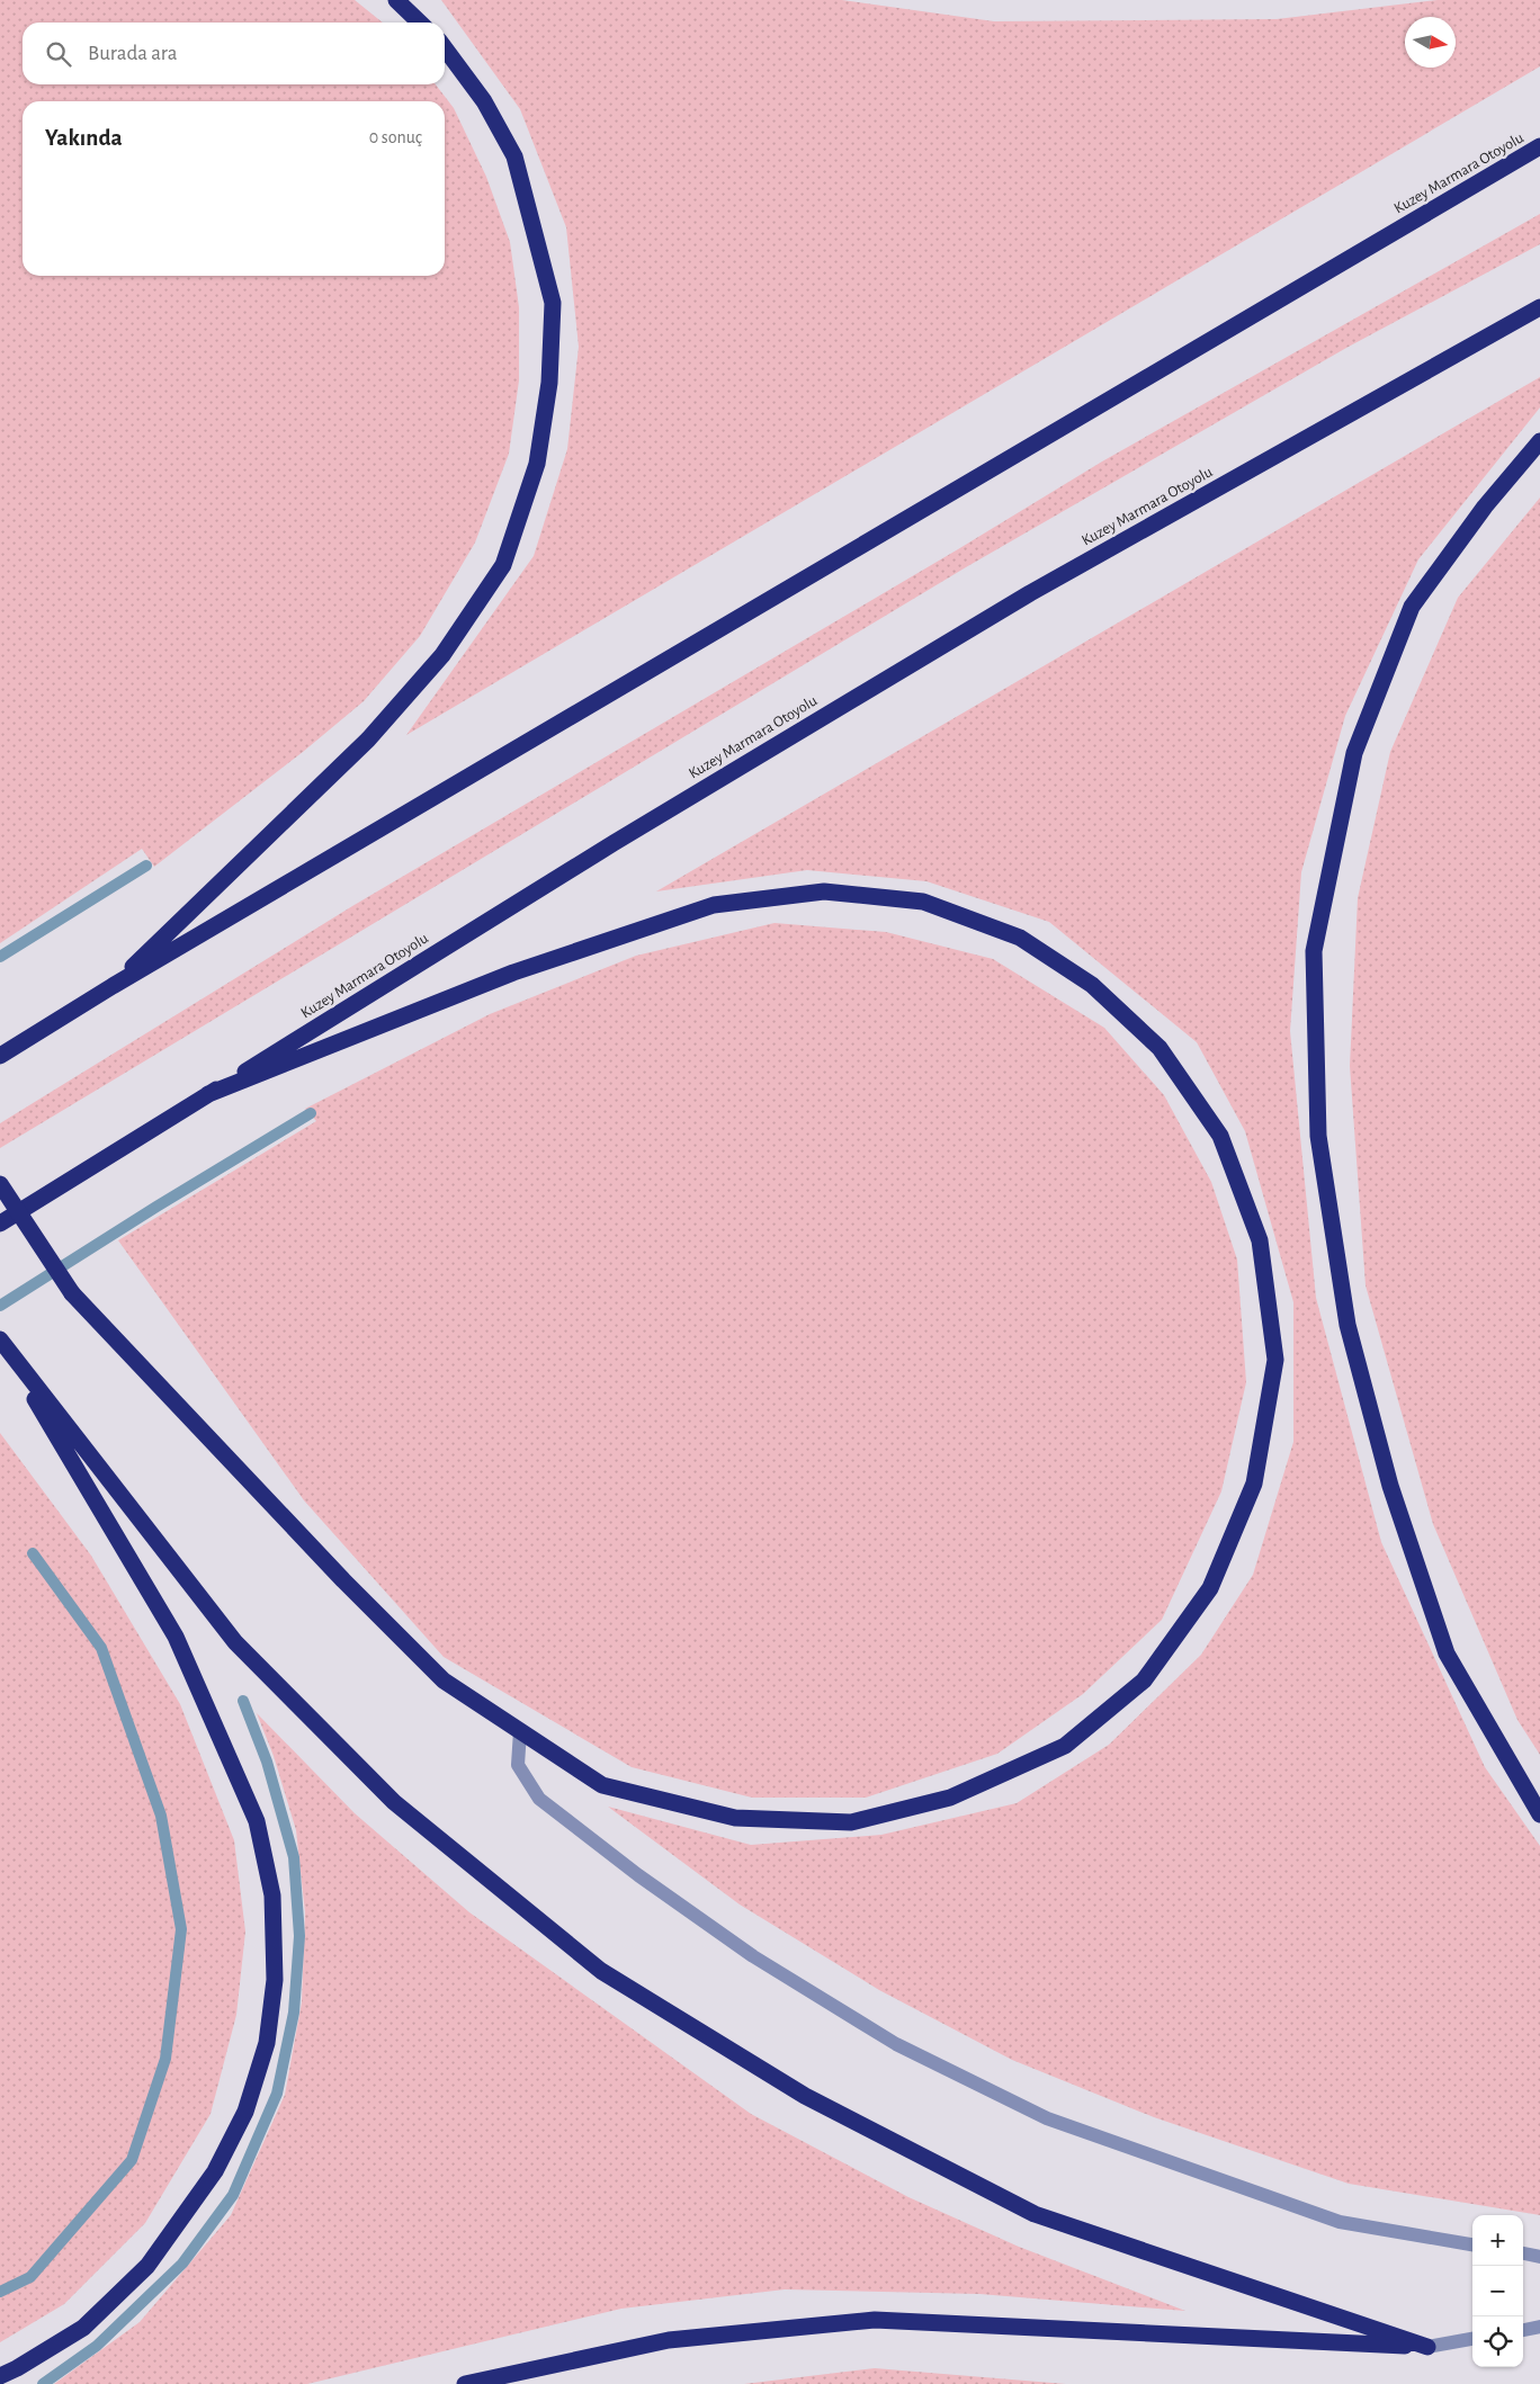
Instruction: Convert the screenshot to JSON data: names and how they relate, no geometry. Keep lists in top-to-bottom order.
{
  "streets": {
    "highway": ["Kuzey Marmara Otoyolu"]
  },
  "north": "right",
  "page": {
    "search": "Burada ara",
    "heading": ["Yakında", "0 sonuç"],
    "map_buttons": ["+", "−"]
  }
}
